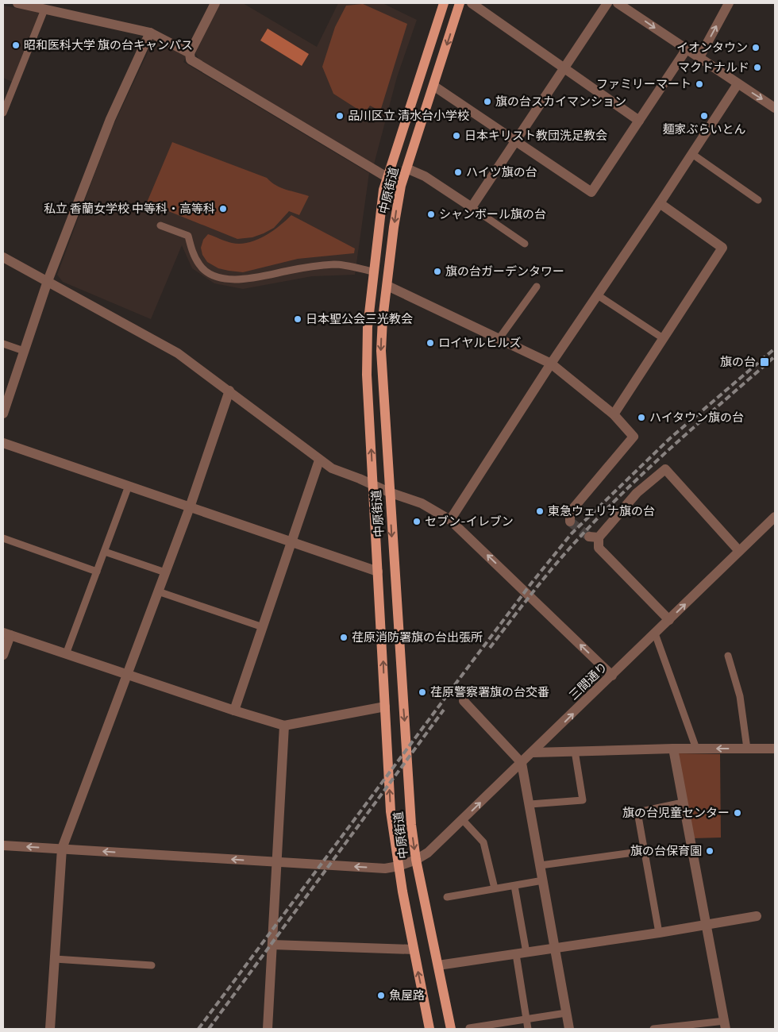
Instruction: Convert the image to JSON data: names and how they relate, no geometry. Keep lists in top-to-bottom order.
{
  "streets": {
    "main road": ["中原街道"],
    "street": ["三間通り"]
  },
  "crossings": [
    ["中原街道", "三間通り"]
  ],
  "places": {
    "other": [
      "昭和医科大学 旗の台キャンパス",
      "イオンタウン",
      "マクドナルド",
      "ファミリーマート",
      "旗の台スカイマンション",
      "品川区立 清水台小学校",
      "麺家ぶらいとん",
      "日本キリスト教団洗足教会",
      "ハイツ旗の台",
      "私立 香蘭女学校 中等科・高等科",
      "シャンボール旗の台",
      "旗の台ガーデンタワー",
      "日本聖公会三光教会",
      "ロイヤルヒルズ",
      "ハイタウン旗の台",
      "東急ウェリナ旗の台",
      "セブン-イレブン",
      "荏原消防署旗の台出張所",
      "荏原警察署旗の台交番",
      "旗の台児童センター",
      "旗の台保育園",
      "魚屋路"
    ],
    "transit": ["旗の台"]
  }
}
